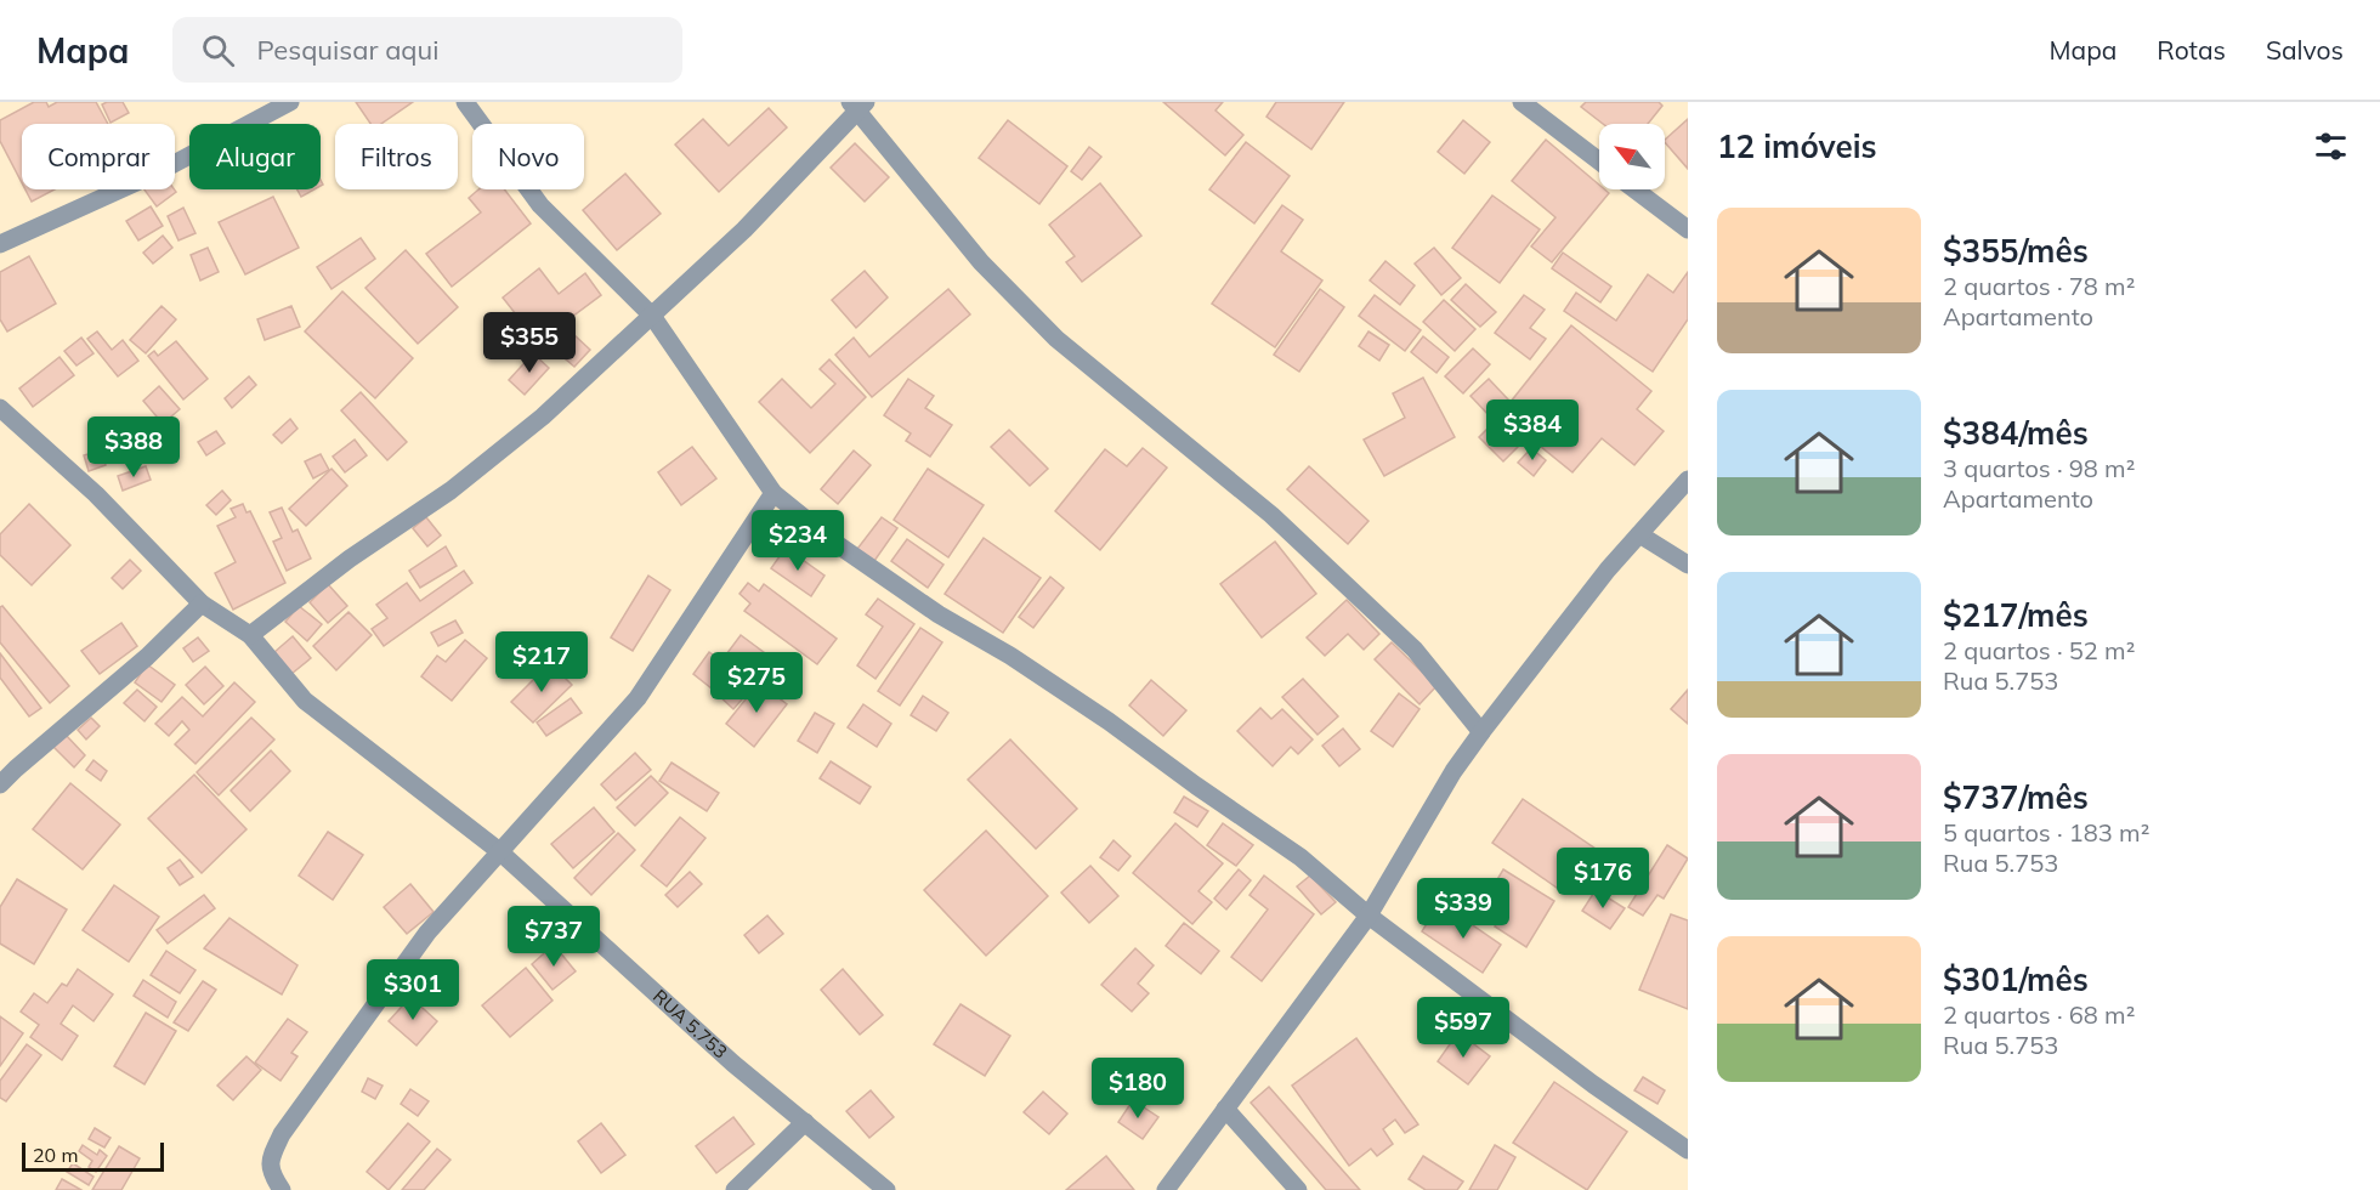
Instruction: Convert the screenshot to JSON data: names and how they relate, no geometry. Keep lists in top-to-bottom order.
{
  "streets": {
    "street": ["RUA 5.753"]
  },
  "scale_bar": "20 m",
  "north": "top left",
  "page": {
    "header": "Mapa",
    "search": "Pesquisar aqui",
    "nav": ["Mapa", "Rotas", "Salvos"],
    "heading": "12 imóveis",
    "chip": [
      "Comprar",
      "Alugar",
      "Filtros",
      "Novo"
    ],
    "list": [
      {
        "name": "$355/mês",
        "note": "2 quartos · 78 m² · Apartamento"
      },
      {
        "name": "$384/mês",
        "note": "3 quartos · 98 m² · Apartamento"
      },
      {
        "name": "$217/mês",
        "note": "2 quartos · 52 m² · Rua 5.753"
      },
      {
        "name": "$737/mês",
        "note": "5 quartos · 183 m² · Rua 5.753"
      },
      {
        "name": "$301/mês",
        "note": "2 quartos · 68 m² · Rua 5.753"
      }
    ],
    "price": [
      "$355",
      "$384",
      "$388",
      "$234",
      "$217",
      "$275",
      "$176",
      "$339",
      "$737",
      "$301",
      "$597",
      "$180"
    ],
    "scale": "20 m"
  }
}
